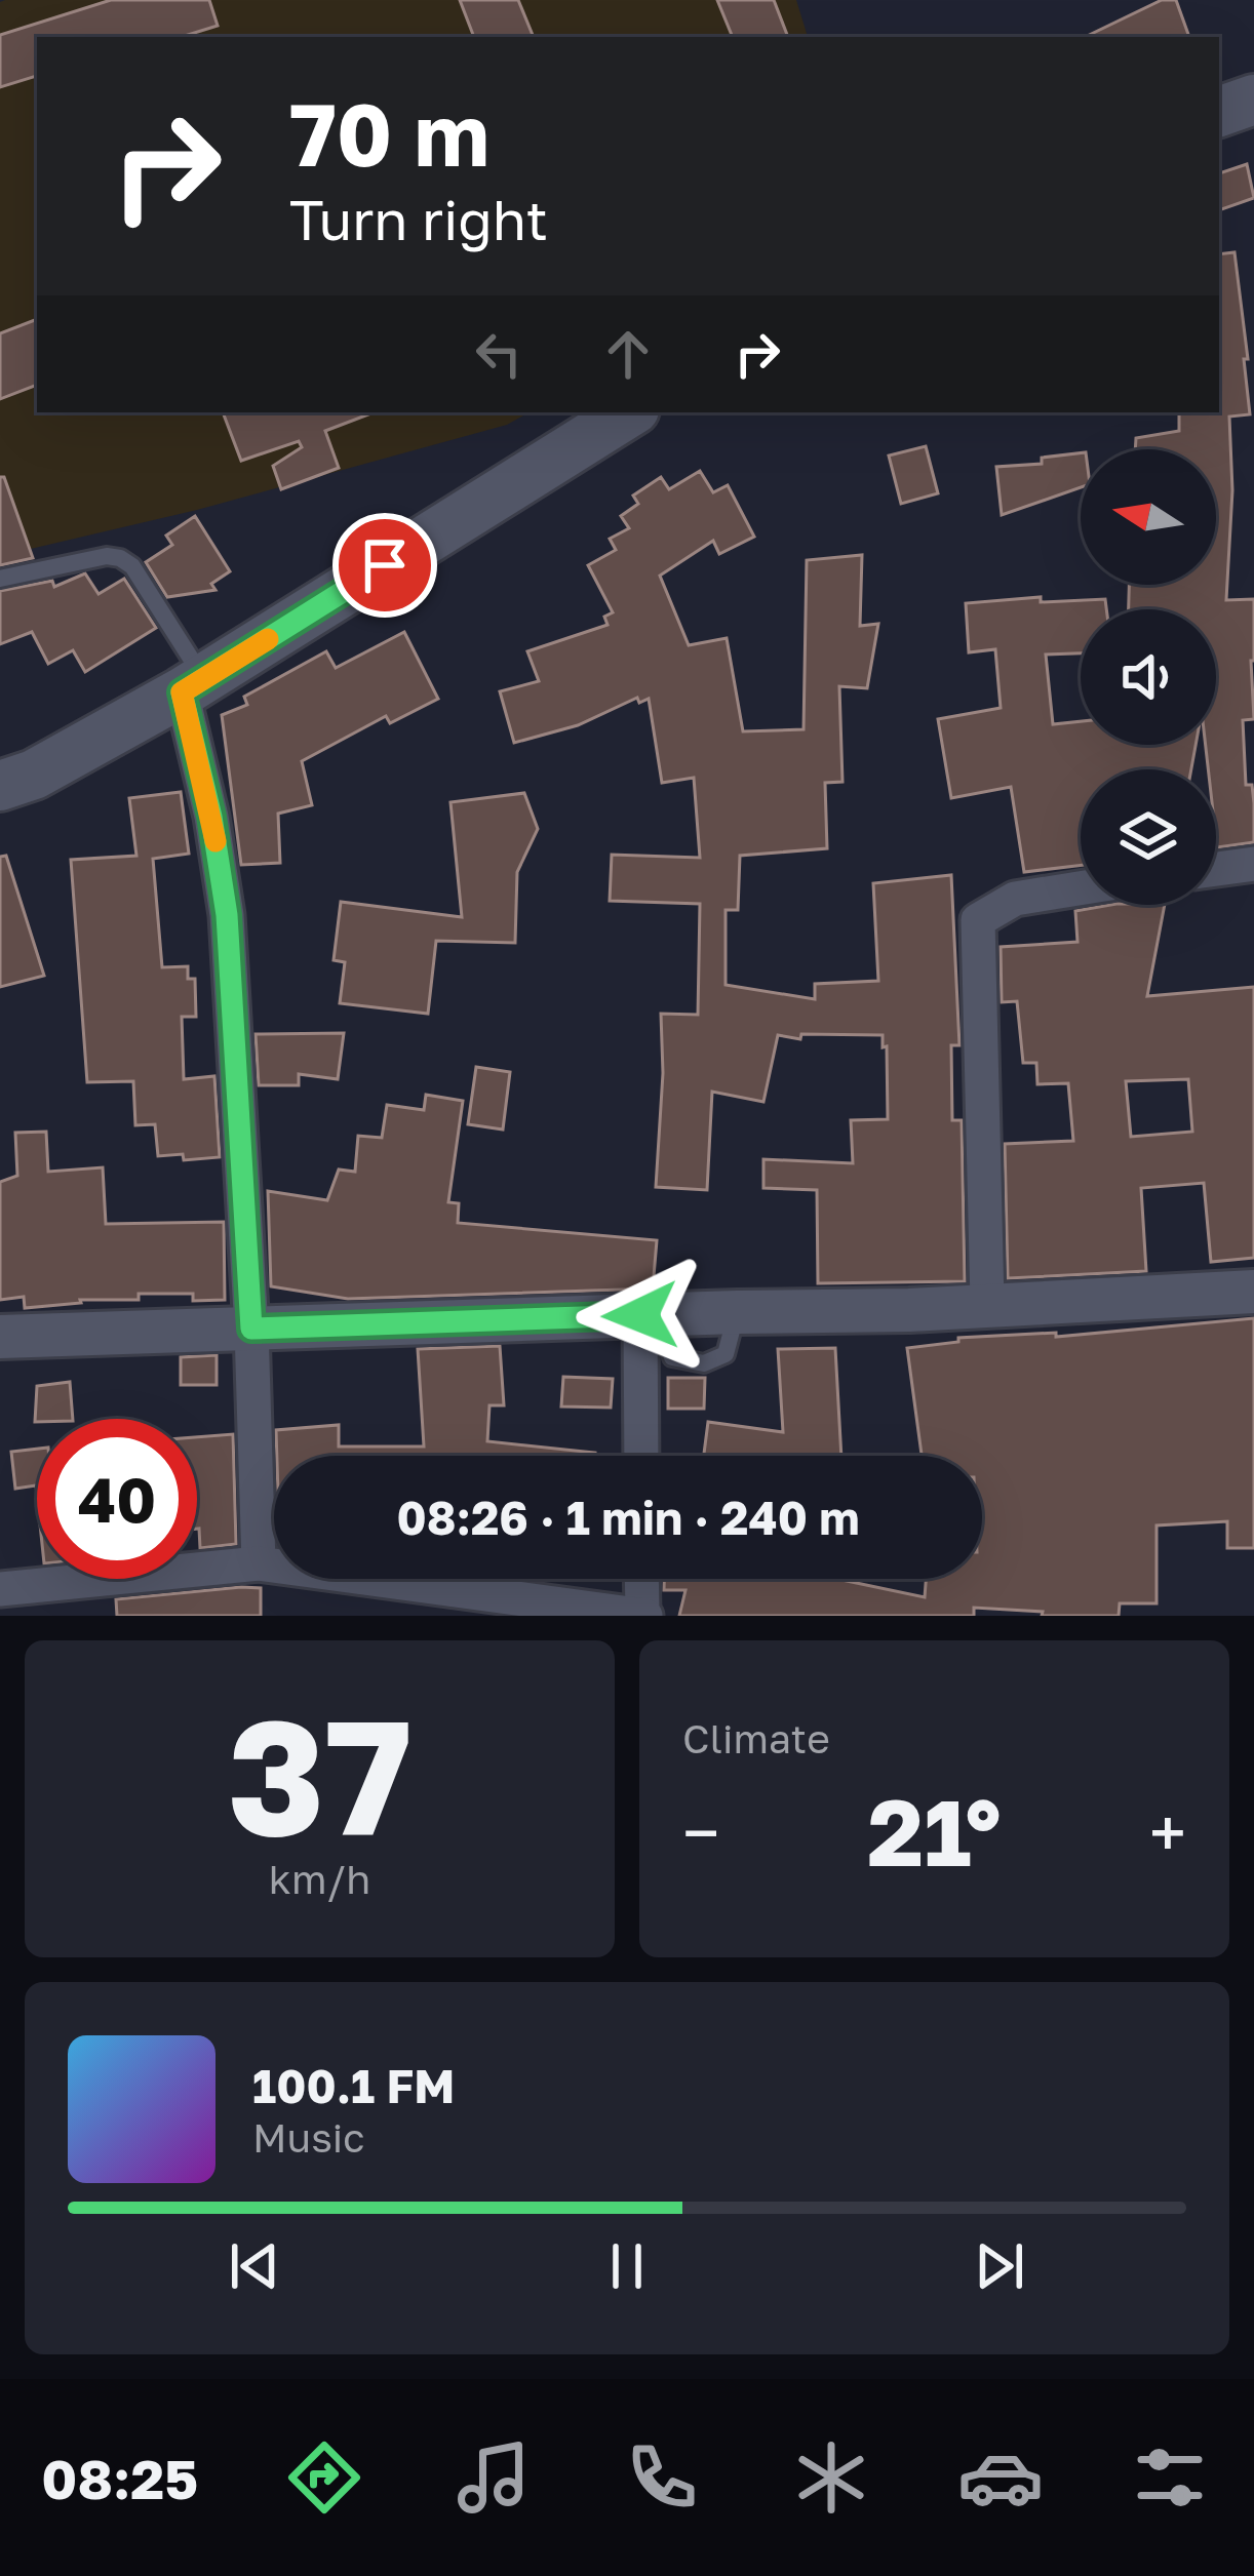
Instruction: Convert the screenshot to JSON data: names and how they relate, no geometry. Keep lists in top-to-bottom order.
{
  "north": "left",
  "page": {
    "turn": ["70 m", "Turn right"],
    "limit": "40",
    "trip": "08:26 · 1 min · 240 m",
    "tile": [
      ["37", "km/h"],
      "Climate"
    ],
    "heat": ["−", "21°", "+"],
    "song": ["100.1 FM", "Music"],
    "tabs": "08:25"
  }
}
